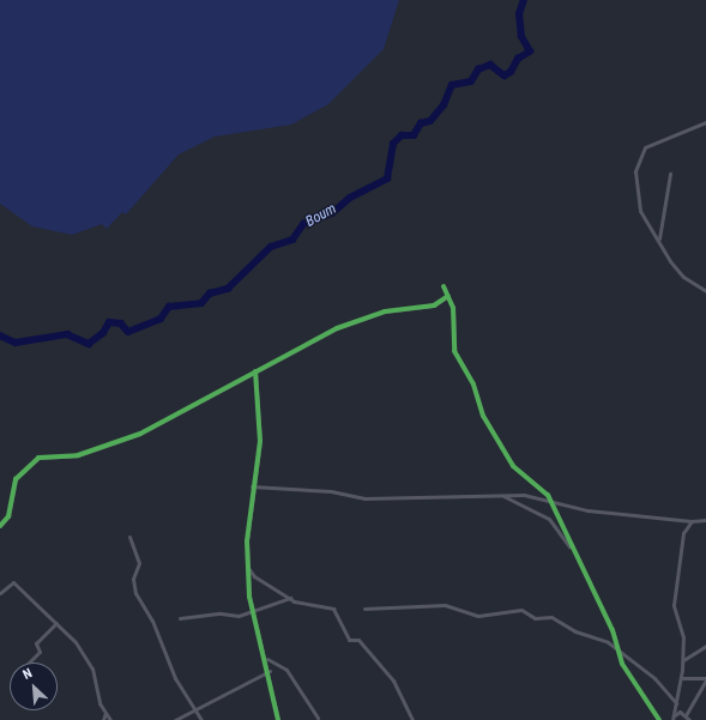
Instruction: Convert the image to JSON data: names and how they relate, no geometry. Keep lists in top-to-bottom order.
{
  "water": ["Boum"],
  "north": "top left"
}
